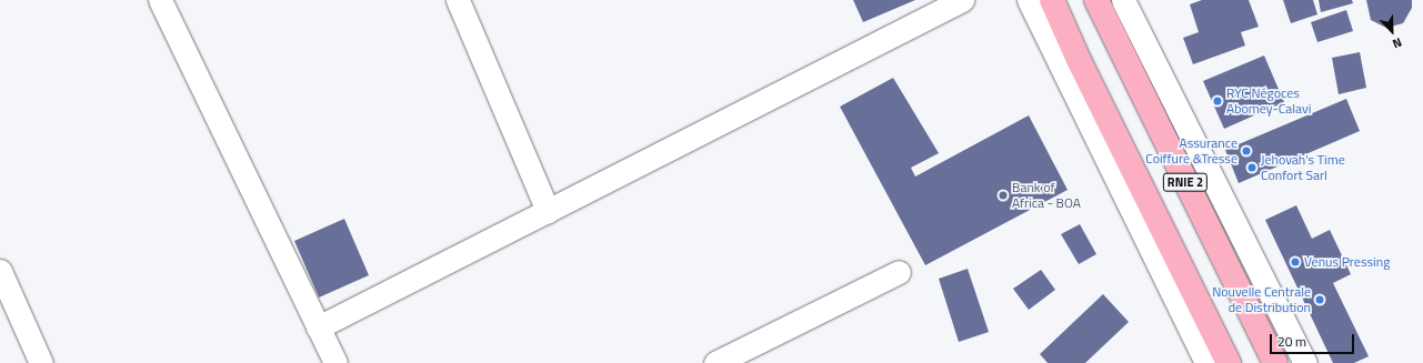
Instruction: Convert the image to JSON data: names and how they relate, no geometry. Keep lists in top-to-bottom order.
{
  "streets": {
    "highway": ["RNIE 2"]
  },
  "places": [
    "RYC Négoces Abomey-Calavi",
    "Assurance Coiffure &Tresse",
    "Jehovah's Time Confort Sarl",
    "Bank of Africa - BOA",
    "Venus Pressing",
    "Nouvelle Centrale de Distribution"
  ],
  "scale_bar": "20 m",
  "north": "bottom right"
}
